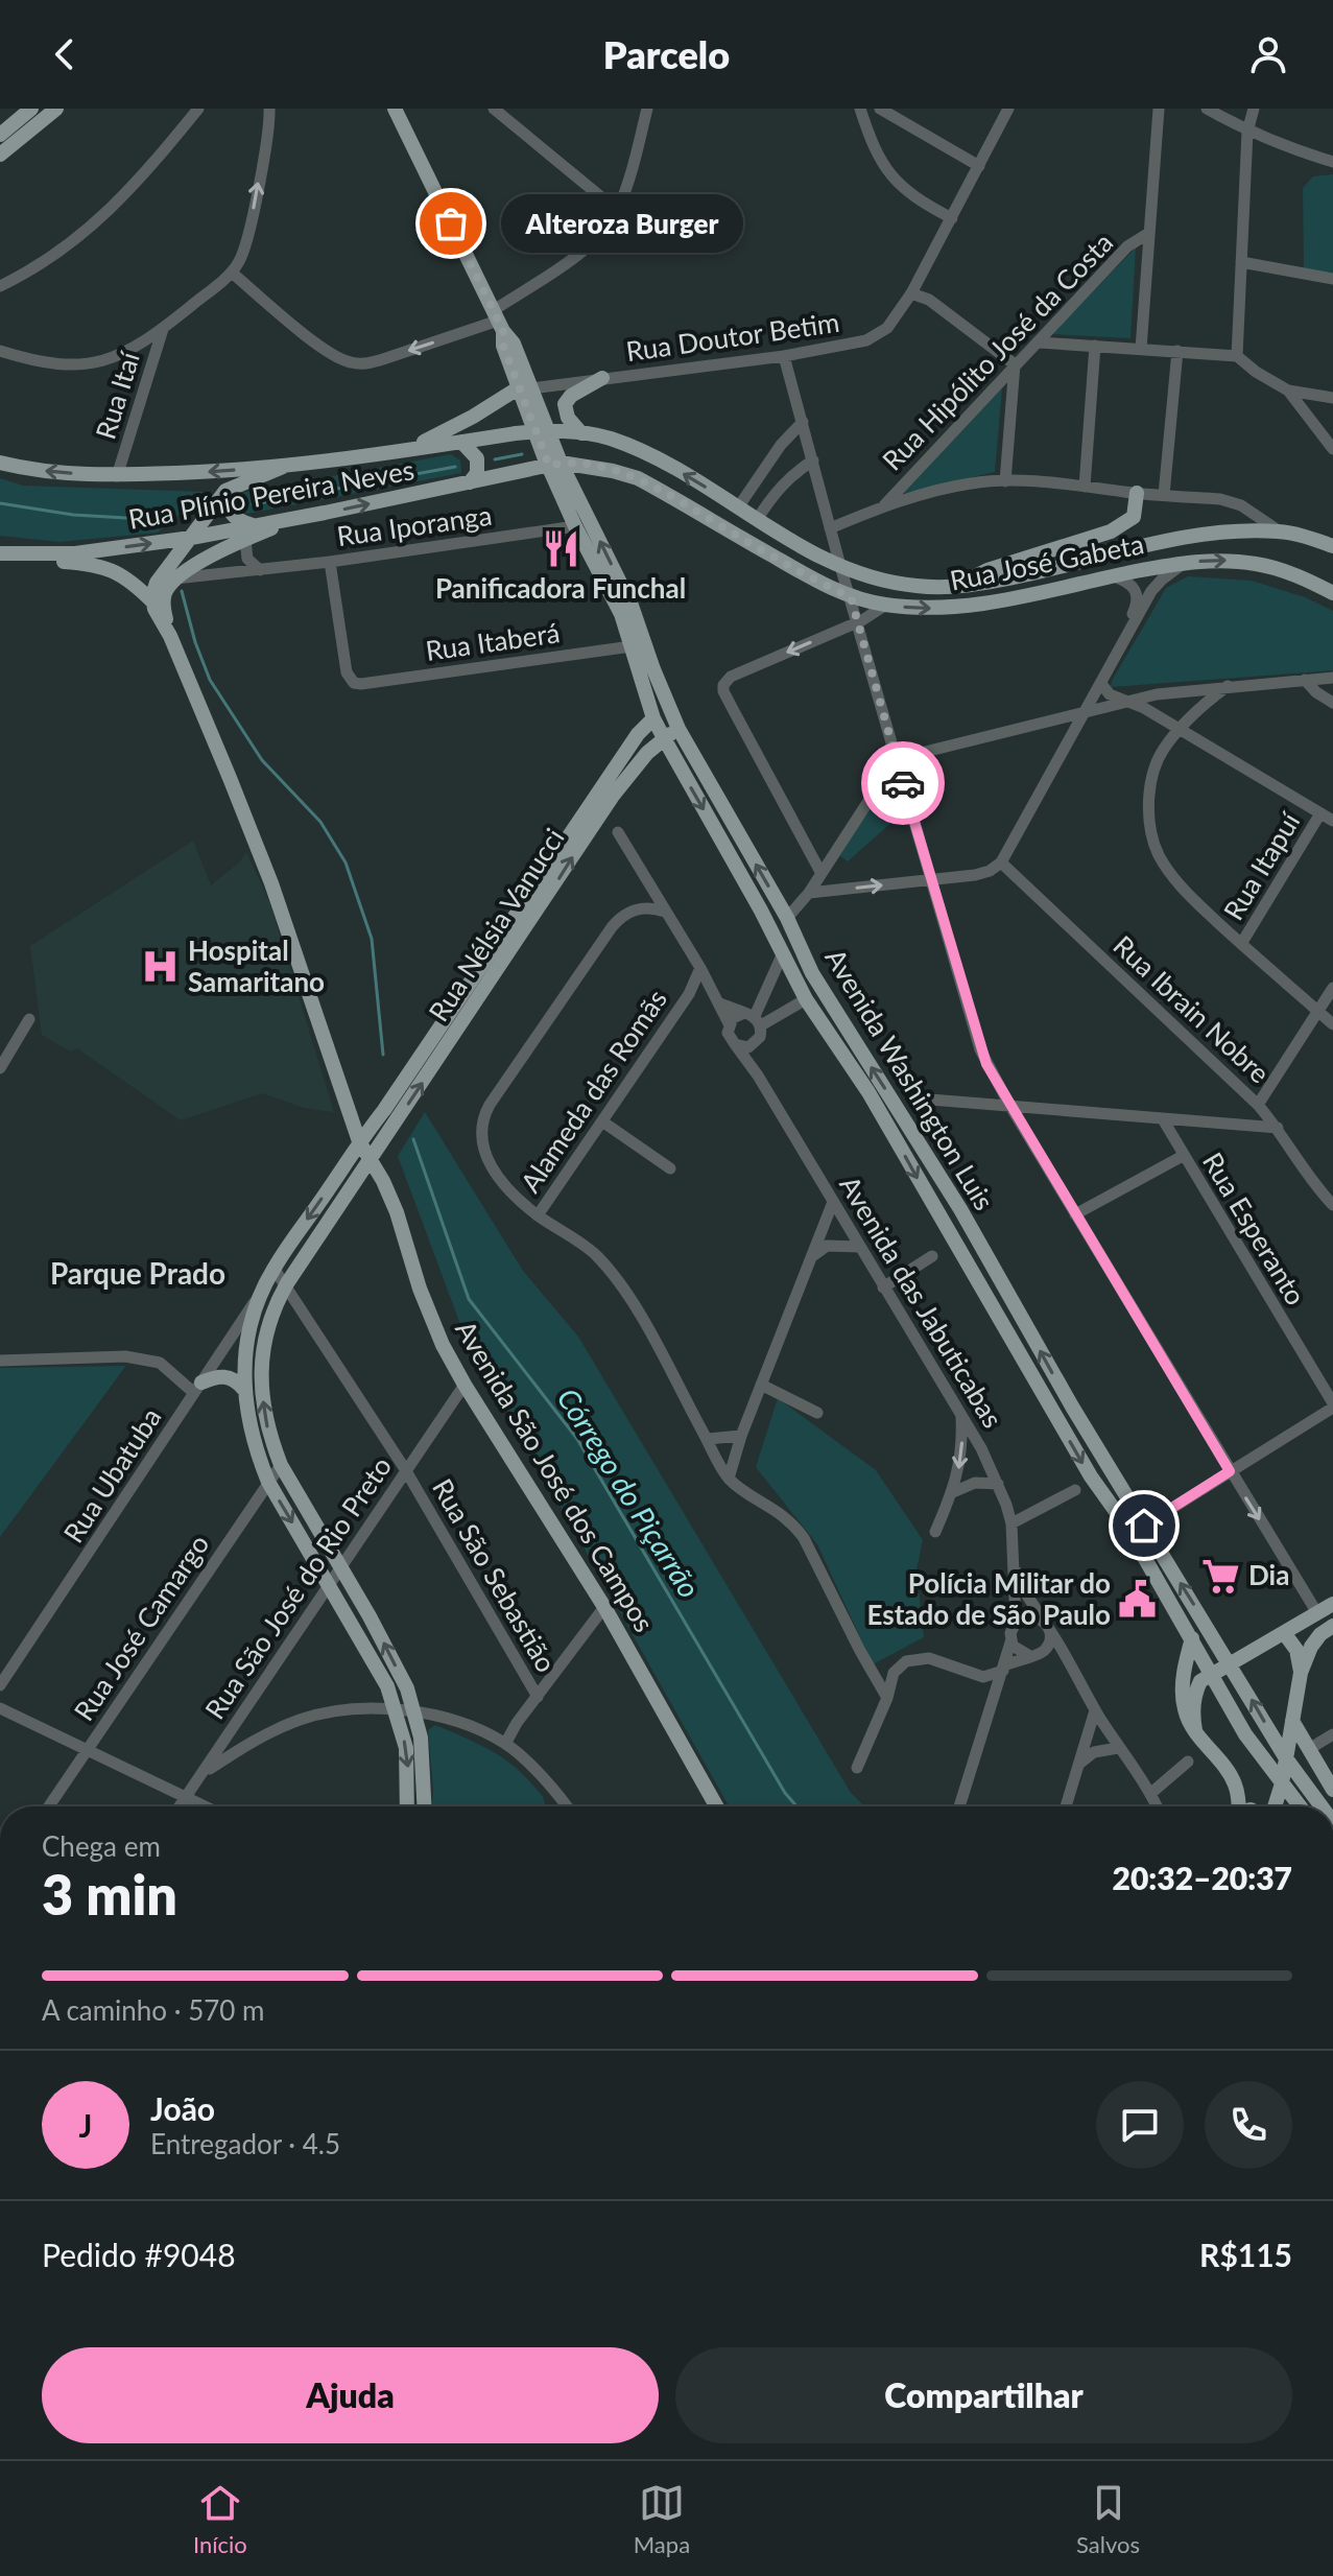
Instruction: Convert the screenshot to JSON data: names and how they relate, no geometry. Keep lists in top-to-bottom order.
{
  "streets": {
    "main road": [
      "Rua Plínio Pereira Neves",
      "Rua José Gabeta",
      "Rua Nélsia Vanucci",
      "Avenida Washington Luis",
      "Avenida São José dos Campos"
    ],
    "street": [
      "Rua Doutor Betim",
      "Rua Hipólito José da Costa",
      "Rua Itaí",
      "Rua Iporanga",
      "Rua Itaberá",
      "Rua Itapuí",
      "Rua Ibrain Nobre",
      "Alameda das Romãs",
      "Rua Esperanto",
      "Avenida das Jabuticabas",
      "Rua Ubatuba",
      "Rua São Sebastião",
      "Rua São José do Rio Preto",
      "Rua José Camargo"
    ]
  },
  "crossings": [
    ["Rua Doutor Betim", "Avenida Washington Luis"],
    ["Rua Plínio Pereira Neves", "Rua José Gabeta"],
    ["Rua Plínio Pereira Neves", "Avenida Washington Luis"],
    ["Rua Iporanga", "Rua Itaberá"],
    ["Rua Iporanga", "Avenida Washington Luis"],
    ["Rua Iporanga", "Avenida São José dos Campos"],
    ["Rua José Gabeta", "Avenida Washington Luis"],
    ["Rua Itaberá", "Avenida Washington Luis"],
    ["Rua Nélsia Vanucci", "Avenida Washington Luis"],
    ["Rua Nélsia Vanucci", "Rua Ubatuba"],
    ["Rua Nélsia Vanucci", "Avenida São José dos Campos"],
    ["Rua Nélsia Vanucci", "Rua São Sebastião"],
    ["Rua Nélsia Vanucci", "Rua São José do Rio Preto"],
    ["Rua Nélsia Vanucci", "Rua José Camargo"],
    ["Avenida São José dos Campos", "Rua São José do Rio Preto"],
    ["Rua São Sebastião", "Rua São José do Rio Preto"]
  ],
  "districts": ["Parque Prado"],
  "water": ["Córrego do Piçarrão"],
  "places": {
    "other": ["Alteroza Burger"],
    "restaurant": ["Panificadora Funchal"],
    "hospital": ["Hospital Samaritano"],
    "supermarket": ["Dia"],
    "public building": ["Polícia Militar do Estado de São Paulo"]
  },
  "page": {
    "header": "Parcelo",
    "bubble": "Alteroza Burger",
    "heading": ["3 min", "Chega em", "20:32–20:37"],
    "panel": [
      "João",
      "Entregador · 4.5",
      "Pedido #9048",
      "R$115"
    ],
    "bar": "A caminho · 570 m",
    "round": "J",
    "buttons": ["Ajuda", "Compartilhar"],
    "tabs": ["Início", "Mapa", "Salvos"]
  }
}
